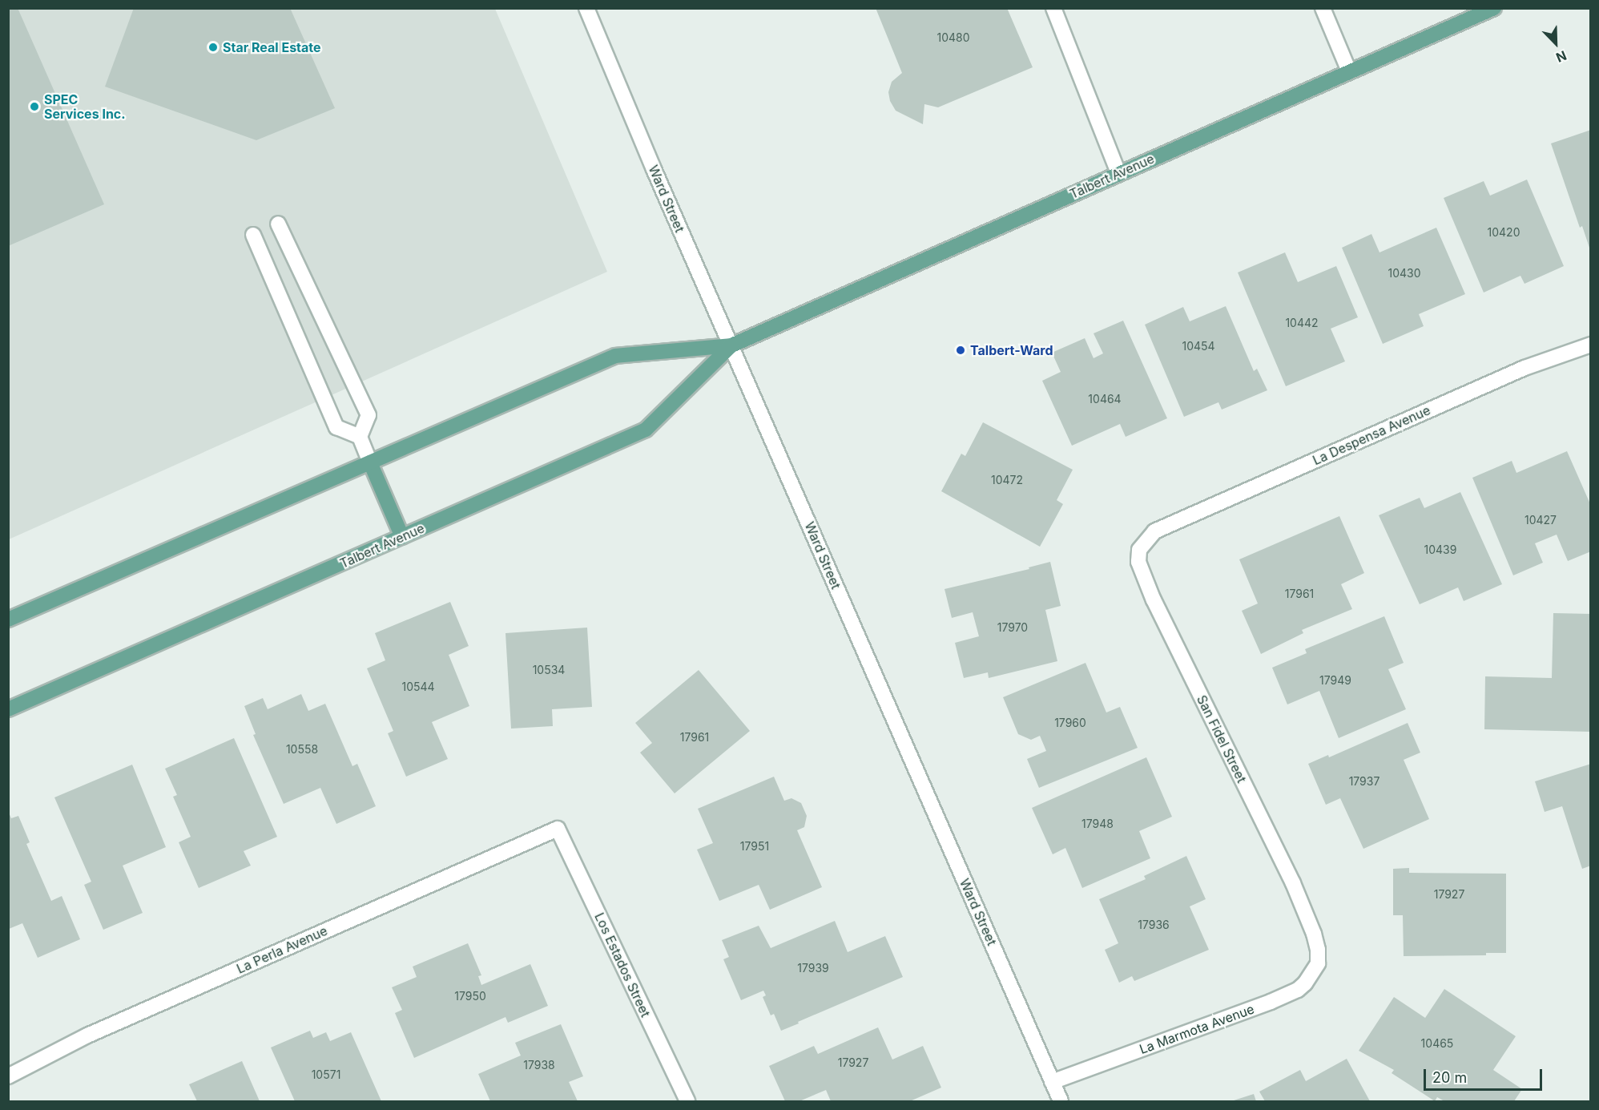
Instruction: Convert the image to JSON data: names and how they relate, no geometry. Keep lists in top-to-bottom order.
{
  "streets": {
    "main road": ["Talbert Avenue"],
    "street": [
      "Ward Street",
      "La Despensa Avenue",
      "San Fidel Street",
      "La Perla Avenue",
      "Los Estados Street",
      "La Marmota Avenue"
    ]
  },
  "crossings": [
    ["Talbert Avenue", "Ward Street"],
    ["Ward Street", "La Marmota Avenue"],
    ["La Despensa Avenue", "San Fidel Street"],
    ["San Fidel Street", "La Marmota Avenue"],
    ["La Perla Avenue", "Los Estados Street"]
  ],
  "places": ["Star Real Estate", "SPEC Services Inc.", "Talbert-Ward"],
  "house_numbers": [
    "10480",
    "10420",
    "10430",
    "10442",
    "10454",
    "10464",
    "10472",
    "10427",
    "10439",
    "17961",
    "17970",
    "10534",
    "17949",
    "10544",
    "17960",
    "17961",
    "10558",
    "17937",
    "17948",
    "17951",
    "17927",
    "17936",
    "17939",
    "17950",
    "10465",
    "17927",
    "17938",
    "10571"
  ],
  "scale_bar": "20 m",
  "north": "bottom right"
}
